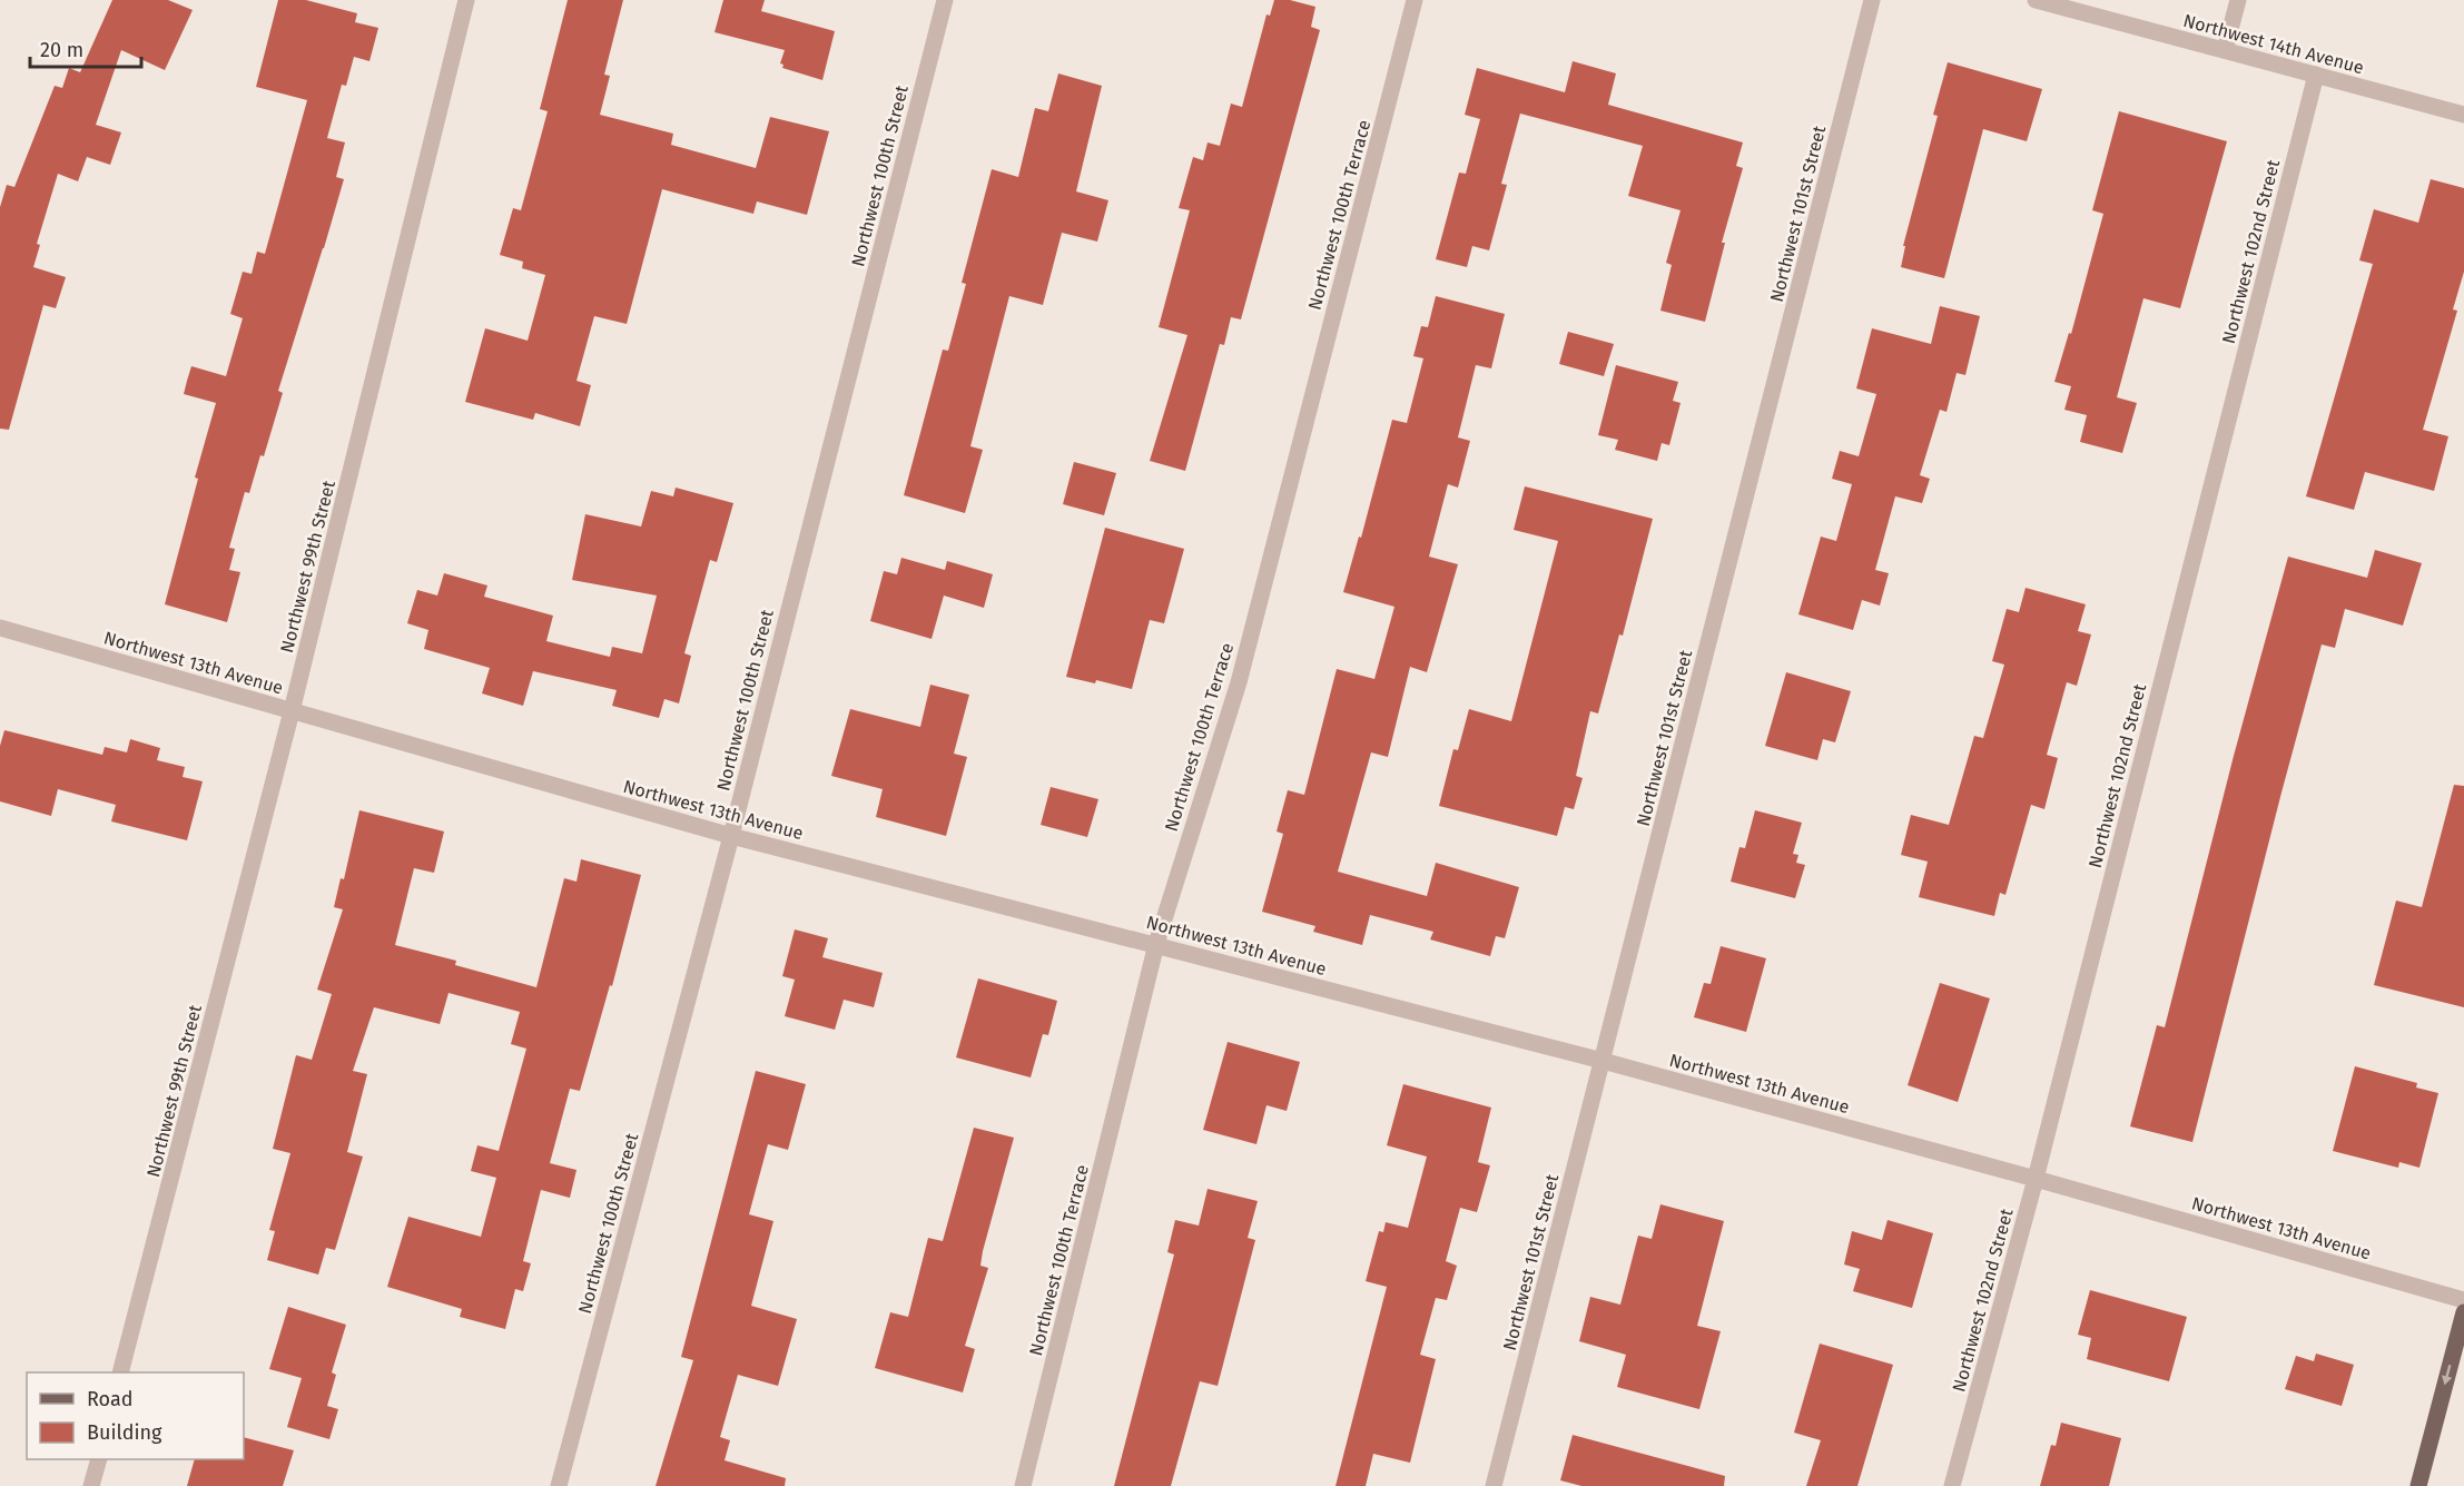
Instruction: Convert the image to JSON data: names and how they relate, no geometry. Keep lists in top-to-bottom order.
{
  "streets": {
    "street": [
      "Northwest 14th Avenue",
      "Northwest 100th Street",
      "Northwest 101st Street",
      "Northwest 100th Terrace",
      "Northwest 102nd Street",
      "Northwest 99th Street",
      "Northwest 13th Avenue"
    ]
  },
  "crossings": [
    ["Northwest 14th Avenue", "Northwest 102nd Street"],
    ["Northwest 100th Street", "Northwest 13th Avenue"],
    ["Northwest 101st Street", "Northwest 13th Avenue"],
    ["Northwest 100th Terrace", "Northwest 13th Avenue"],
    ["Northwest 102nd Street", "Northwest 13th Avenue"],
    ["Northwest 99th Street", "Northwest 13th Avenue"]
  ],
  "legend": ["Road", "Building"],
  "scale_bar": "20 m"
}
